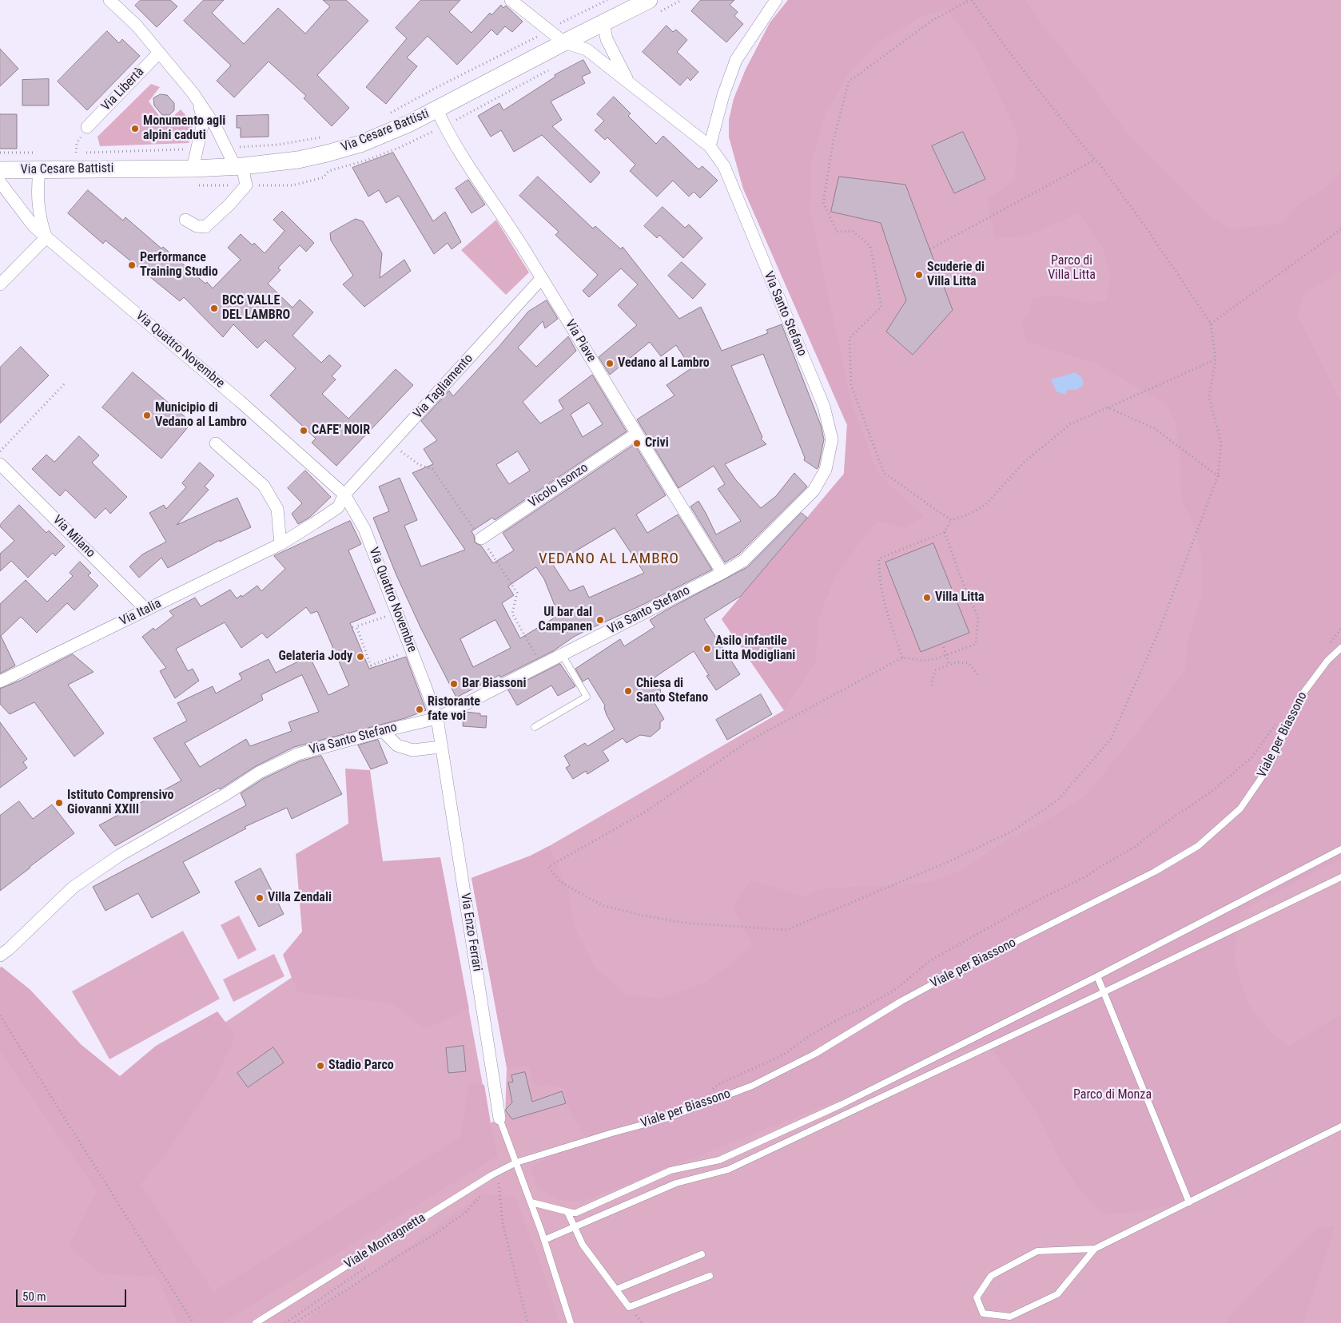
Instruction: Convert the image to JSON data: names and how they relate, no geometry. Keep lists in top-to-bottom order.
{
  "streets": {
    "main road": ["Via Cesare Battisti"],
    "street": [
      "Via Libertà",
      "Via Santo Stefano",
      "Via Piave",
      "Via Quattro Novembre",
      "Via Tagliamento",
      "Vicolo Isonzo",
      "Via Milano",
      "Via Italia",
      "Via Enzo Ferrari"
    ],
    "lane": ["Viale per Biassono", "Viale Montagnetta"]
  },
  "crossings": [
    ["Via Cesare Battisti", "Via Santo Stefano"],
    ["Via Cesare Battisti", "Via Piave"],
    ["Via Santo Stefano", "Via Piave"],
    ["Via Santo Stefano", "Via Quattro Novembre"],
    ["Via Piave", "Via Tagliamento"],
    ["Via Piave", "Vicolo Isonzo"],
    ["Via Quattro Novembre", "Via Tagliamento"],
    ["Via Quattro Novembre", "Via Italia"],
    ["Via Quattro Novembre", "Via Enzo Ferrari"],
    ["Via Tagliamento", "Via Italia"],
    ["Via Milano", "Via Italia"],
    ["Viale per Biassono", "Viale Montagnetta"]
  ],
  "districts": ["VEDANO AL LAMBRO"],
  "parks": ["Parco di Villa Litta", "Parco di Monza"],
  "places": [
    "Monumento agli alpini caduti",
    "Performance Training Studio",
    "Scuderie di Villa Litta",
    "BCC VALLE DEL LAMBRO",
    "Vedano al Lambro",
    "Municipio di Vedano al Lambro",
    "CAFE' NOIR",
    "Crivi",
    "Villa Litta",
    "Ul bar dal Campanen",
    "Asilo infantile Litta Modigliani",
    "Gelateria Jody",
    "Bar Biassoni",
    "Chiesa di Santo Stefano",
    "Ristorante fate voi",
    "Istituto Comprensivo Giovanni XXIII",
    "Villa Zendali",
    "Stadio Parco"
  ],
  "scale_bar": "50 m"
}
